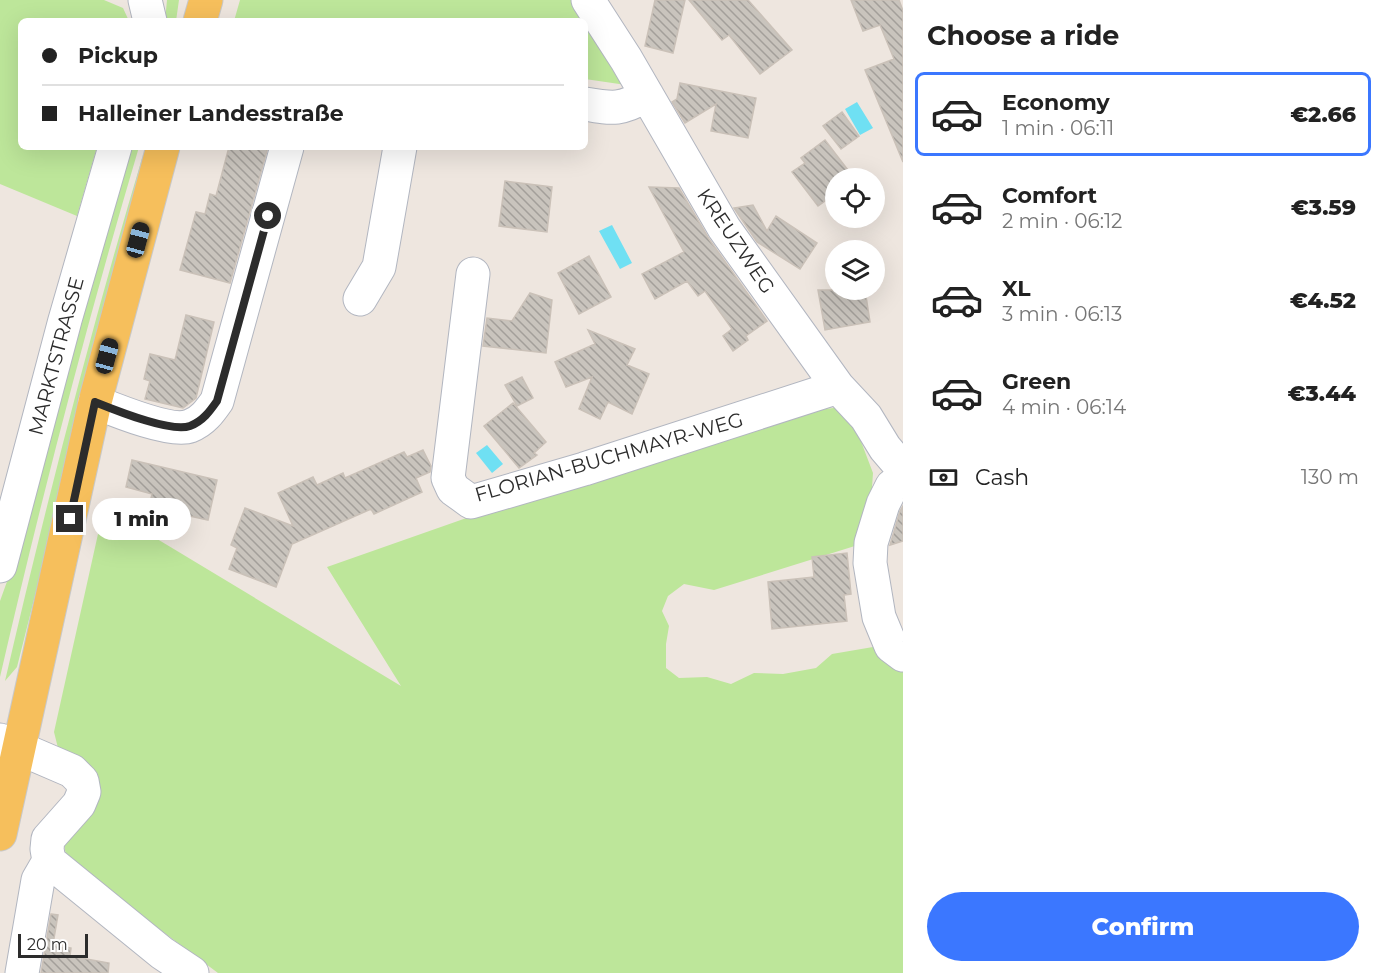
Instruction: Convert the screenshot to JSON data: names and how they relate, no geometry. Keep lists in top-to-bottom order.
{
  "streets": {
    "street": ["KREUZWEG", "MARKTSTRASSE", "FLORIAN-BUCHMAYR-WEG"]
  },
  "crossings": [
    ["KREUZWEG", "FLORIAN-BUCHMAYR-WEG"]
  ],
  "scale_bar": "20 m",
  "page": {
    "heading": "Choose a ride",
    "banner": ["Pickup", "Halleiner Landesstraße"],
    "list": [
      {
        "name": "Economy",
        "note": "1 min · 06:11",
        "value": "€2.66"
      },
      {
        "name": "Comfort",
        "note": "2 min · 06:12",
        "value": "€3.59"
      },
      {
        "name": "XL",
        "note": "3 min · 06:13",
        "value": "€4.52"
      },
      {
        "name": "Green",
        "note": "4 min · 06:14",
        "value": "€3.44"
      }
    ],
    "pay": ["Cash", "130 m"],
    "bubble": "1 min",
    "buttons": "Confirm",
    "scale": "20 m"
  }
}
